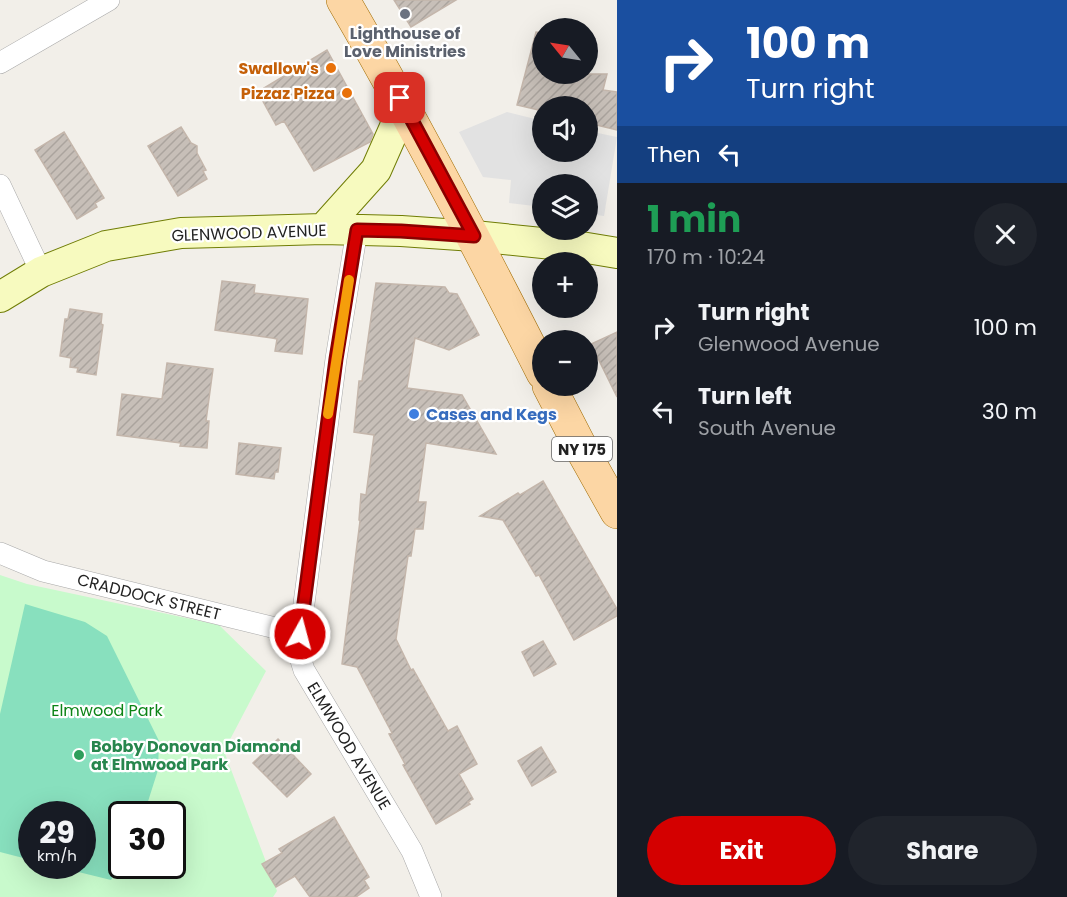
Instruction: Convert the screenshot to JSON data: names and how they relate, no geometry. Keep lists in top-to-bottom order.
{
  "streets": {
    "main road": ["GLENWOOD AVENUE", "NY 175"],
    "street": ["CRADDOCK STREET", "ELMWOOD AVENUE"]
  },
  "crossings": [
    ["GLENWOOD AVENUE", "ELMWOOD AVENUE"],
    ["CRADDOCK STREET", "ELMWOOD AVENUE"]
  ],
  "parks": ["Elmwood Park"],
  "places": [
    "Lighthouse of Love Ministries",
    "Swallow's",
    "Pizzaz Pizza",
    "Cases and Kegs",
    "Bobby Donovan Diamond at Elmwood Park"
  ],
  "north": "top left",
  "page": {
    "turn": ["100 m", "Turn right"],
    "map_buttons": ["+", "−"],
    "then": "Then",
    "heading": ["1 min", "170 m · 10:24"],
    "list": [
      {
        "name": "Turn right",
        "note": "Glenwood Avenue",
        "value": "100 m"
      },
      {
        "name": "Turn left",
        "note": "South Avenue",
        "value": "30 m"
      }
    ],
    "speed": "29 km/h",
    "limit": "30",
    "buttons": ["Exit", "Share"]
  }
}
